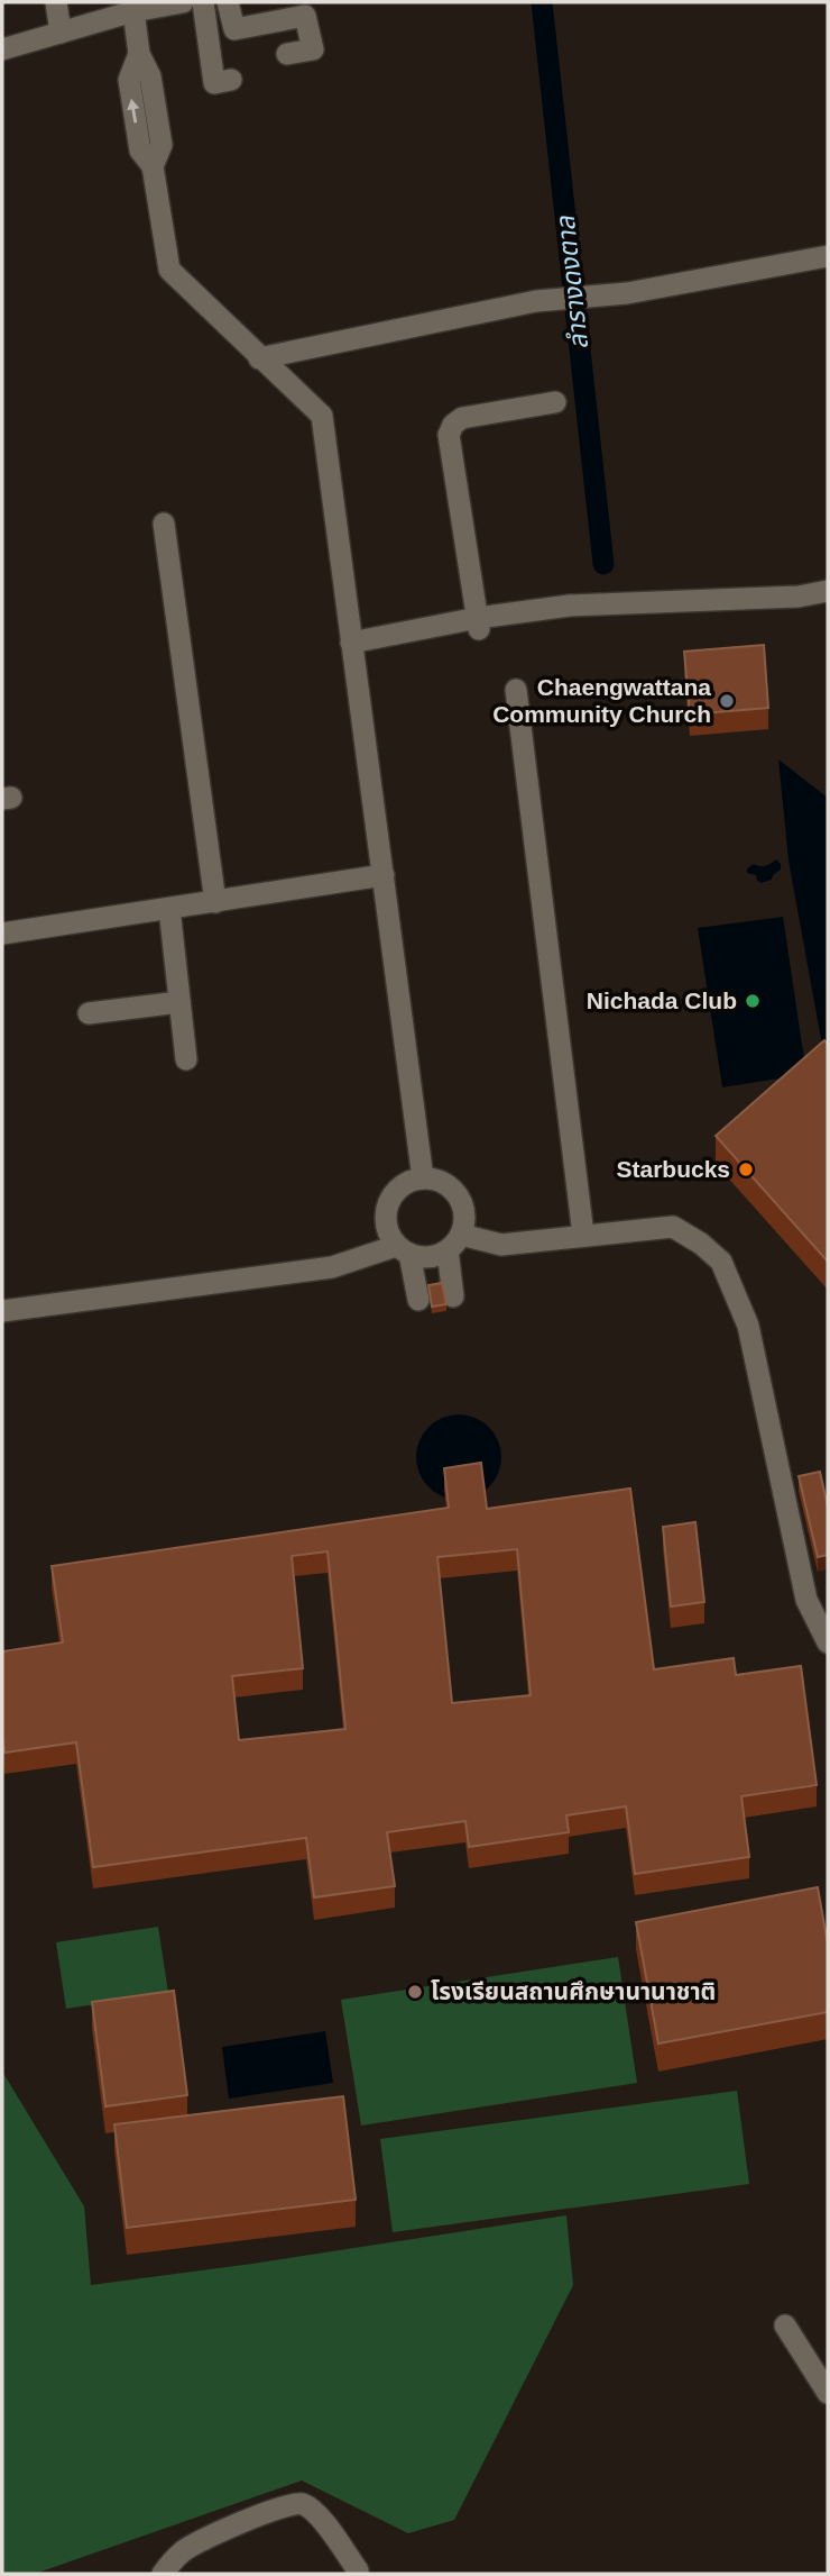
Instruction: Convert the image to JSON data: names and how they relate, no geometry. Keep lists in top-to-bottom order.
{
  "water": ["ลำรางดงตาล"],
  "places": [
    "Chaengwattana Community Church",
    "Nichada Club",
    "Starbucks",
    "โรงเรียนสถานศึกษานานาชาติ"
  ]
}
